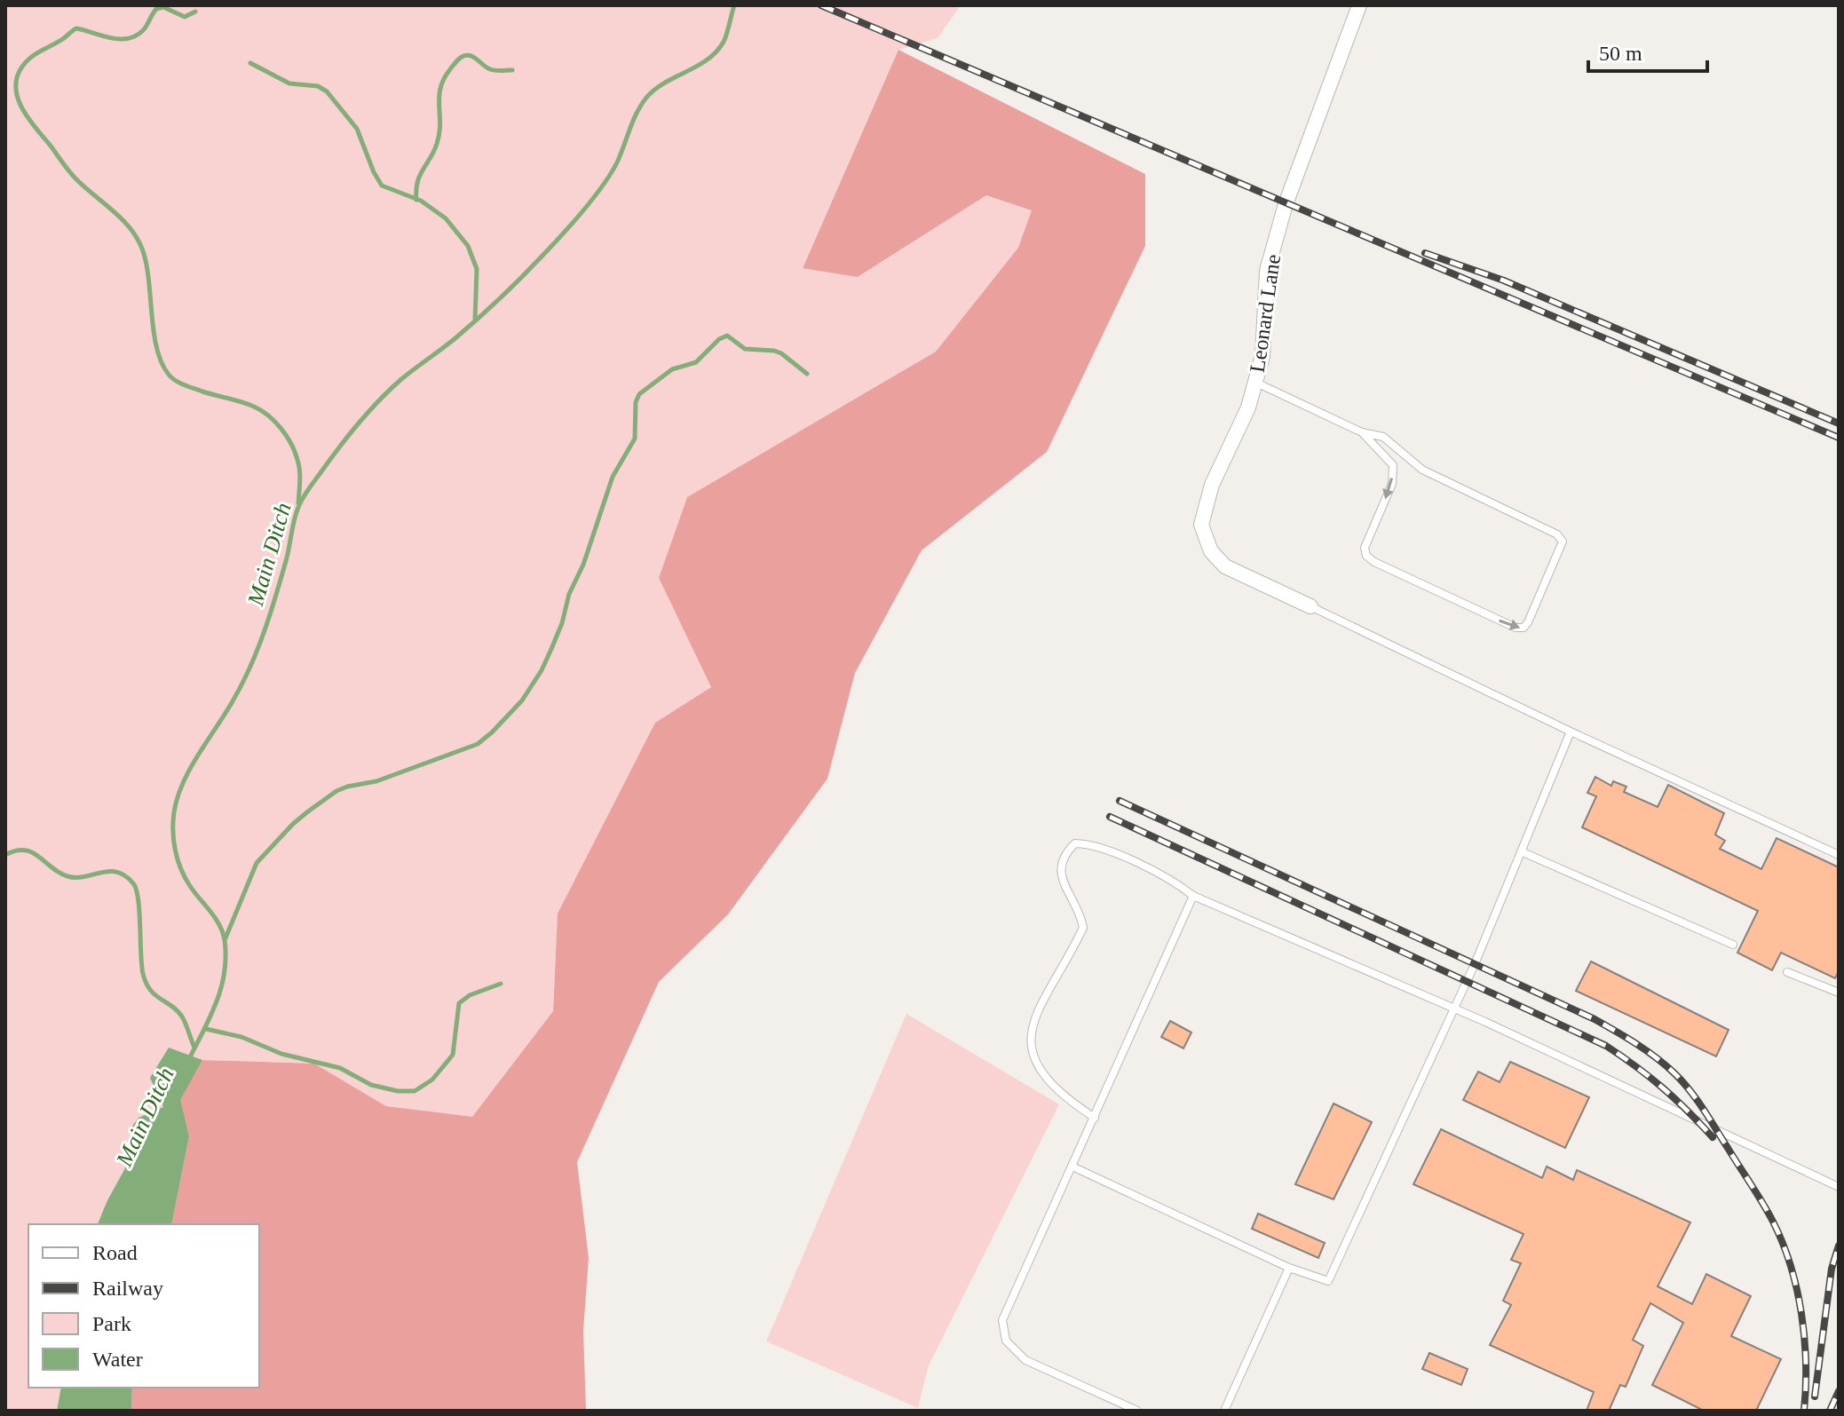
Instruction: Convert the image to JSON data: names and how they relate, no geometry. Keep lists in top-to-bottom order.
{
  "streets": {
    "street": ["Leonard Lane"]
  },
  "water": ["Main Ditch"],
  "legend": [
    "Road",
    "Railway",
    "Park",
    "Water"
  ],
  "scale_bar": "50 m"
}
